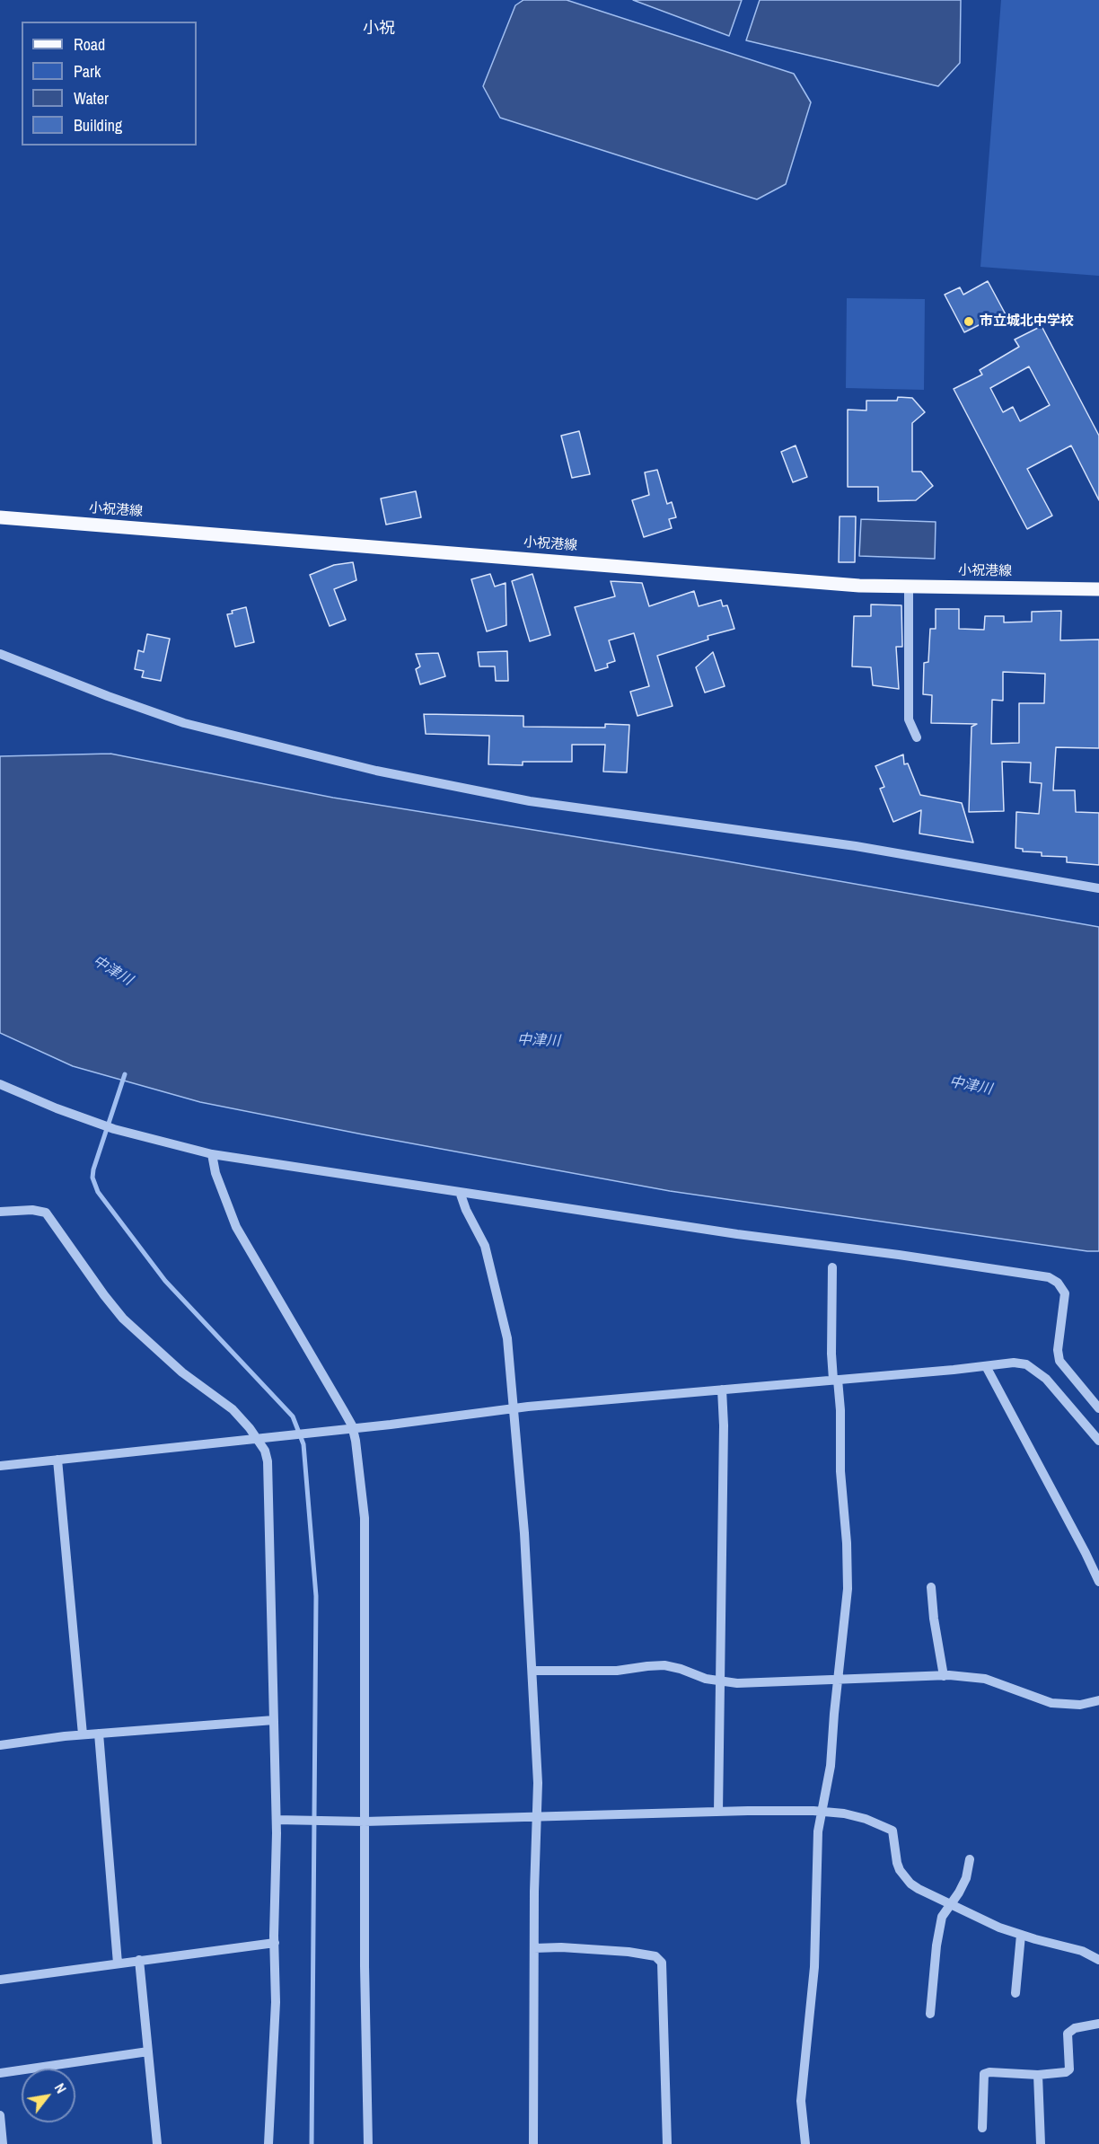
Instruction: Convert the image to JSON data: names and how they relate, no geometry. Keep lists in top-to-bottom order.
{
  "streets": {
    "main road": ["小祝港線"]
  },
  "districts": ["小祝"],
  "water": ["中津川"],
  "places": ["市立城北中学校"],
  "legend": [
    "Road",
    "Park",
    "Water",
    "Building"
  ],
  "north": "top right"
}
